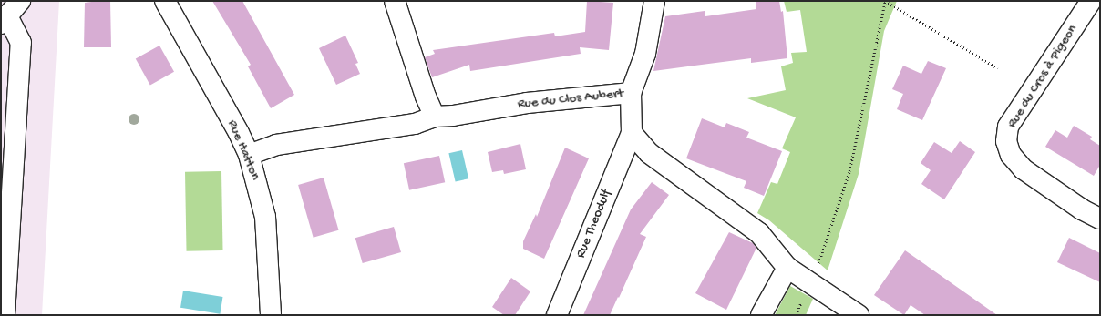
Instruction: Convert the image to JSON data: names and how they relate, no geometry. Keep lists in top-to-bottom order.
{
  "streets": {
    "street": [
      "Rue du Cros à Pigeon",
      "Rue du Clos Aubert",
      "Rue Hatton",
      "Rue Theodulf"
    ]
  },
  "crossings": [
    ["Rue du Clos Aubert", "Rue Hatton"],
    ["Rue du Clos Aubert", "Rue Theodulf"]
  ]
}
